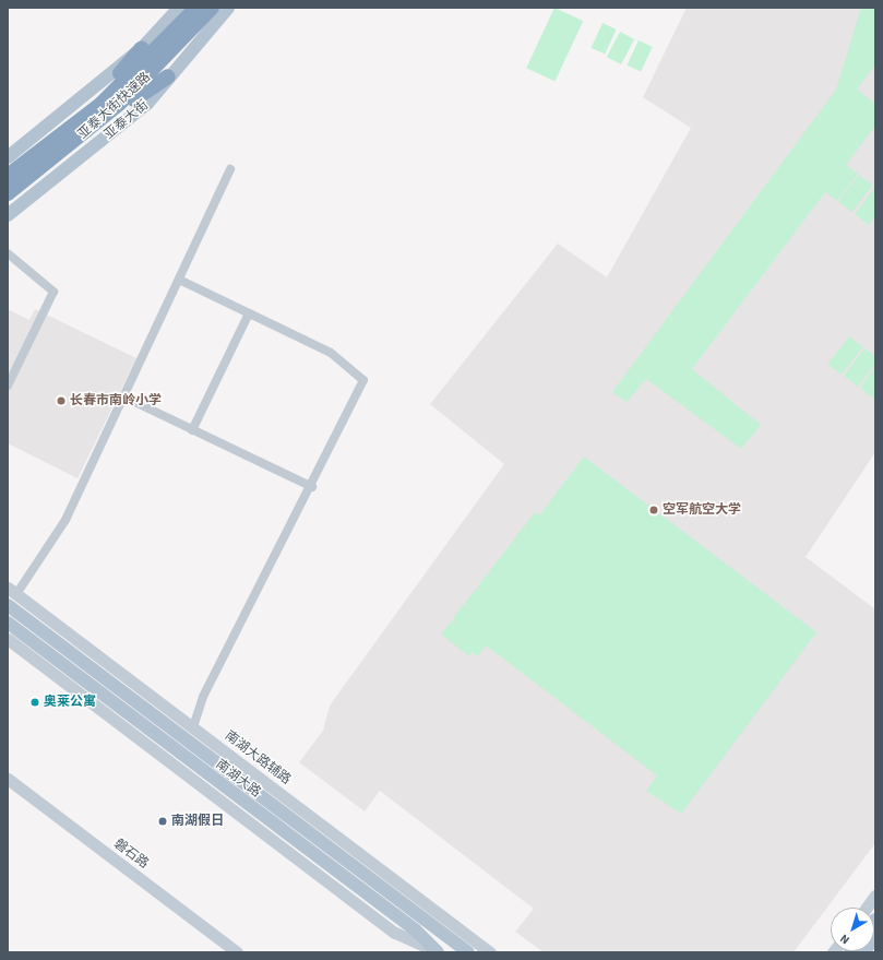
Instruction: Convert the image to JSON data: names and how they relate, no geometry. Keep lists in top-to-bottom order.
{
  "streets": {
    "highway": ["亚泰大街快速路"],
    "main road": ["亚泰大街", "南湖大路"],
    "street": ["南湖大路辅路", "磐石路"]
  },
  "places": [
    "长春市南岭小学",
    "空军航空大学",
    "奥莱公寓",
    "南湖假日"
  ],
  "north": "bottom left"
}
